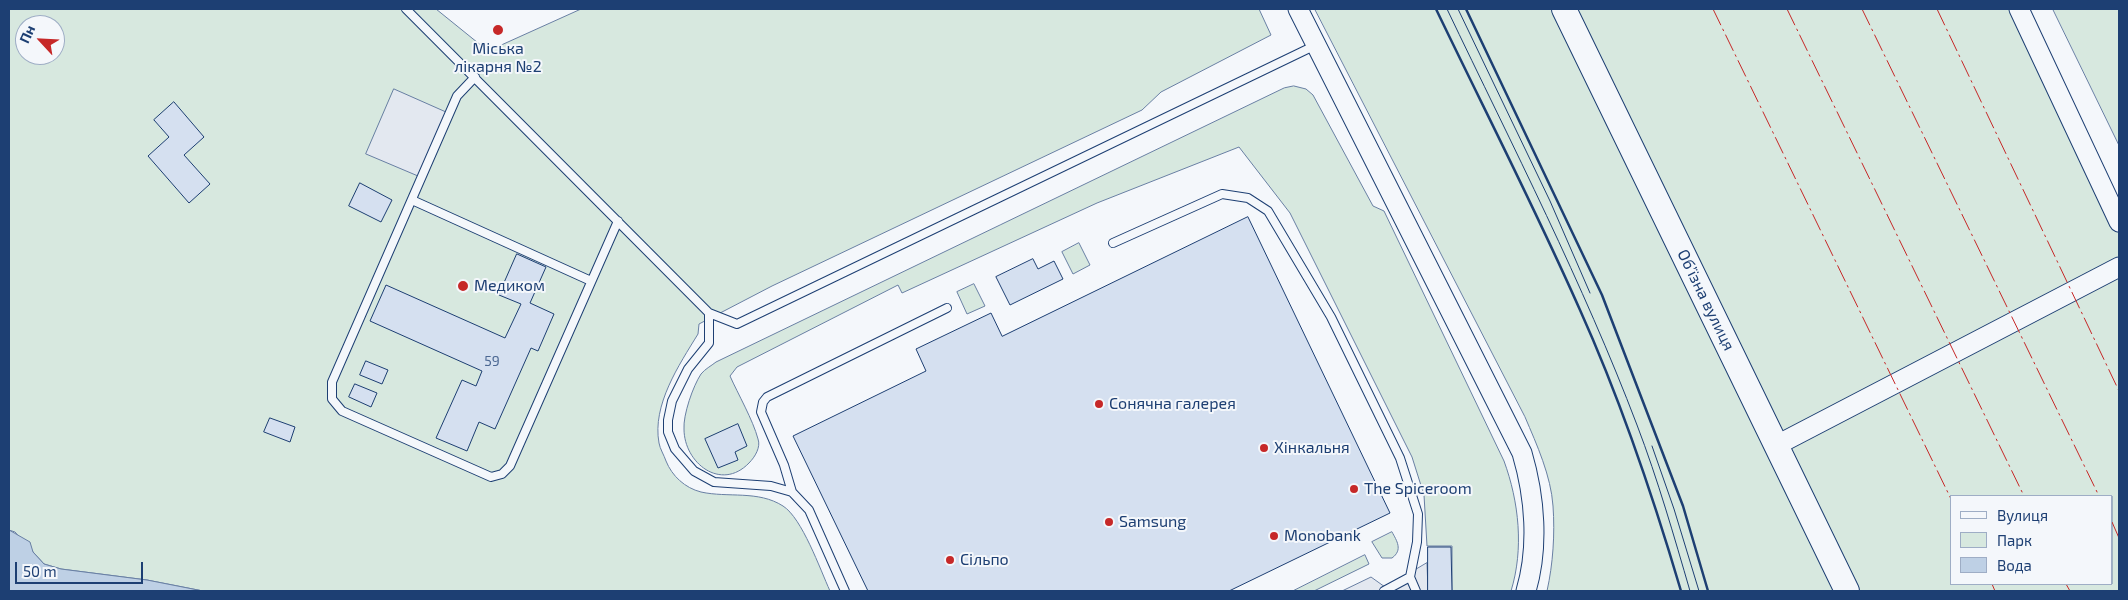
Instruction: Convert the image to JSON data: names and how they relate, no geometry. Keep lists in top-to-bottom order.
{
  "streets": {
    "main road": ["Обʼїзна вулиця"]
  },
  "places": [
    "Міська лікарня №2",
    "Медиком",
    "Сонячна галерея",
    "Хінкальня",
    "The Spiceroom",
    "Samsung",
    "Monobank",
    "Сільпо"
  ],
  "house_numbers": ["59"],
  "legend": ["Вулиця", "Парк", "Вода"],
  "scale_bar": "50 m",
  "north": "top left"
}
